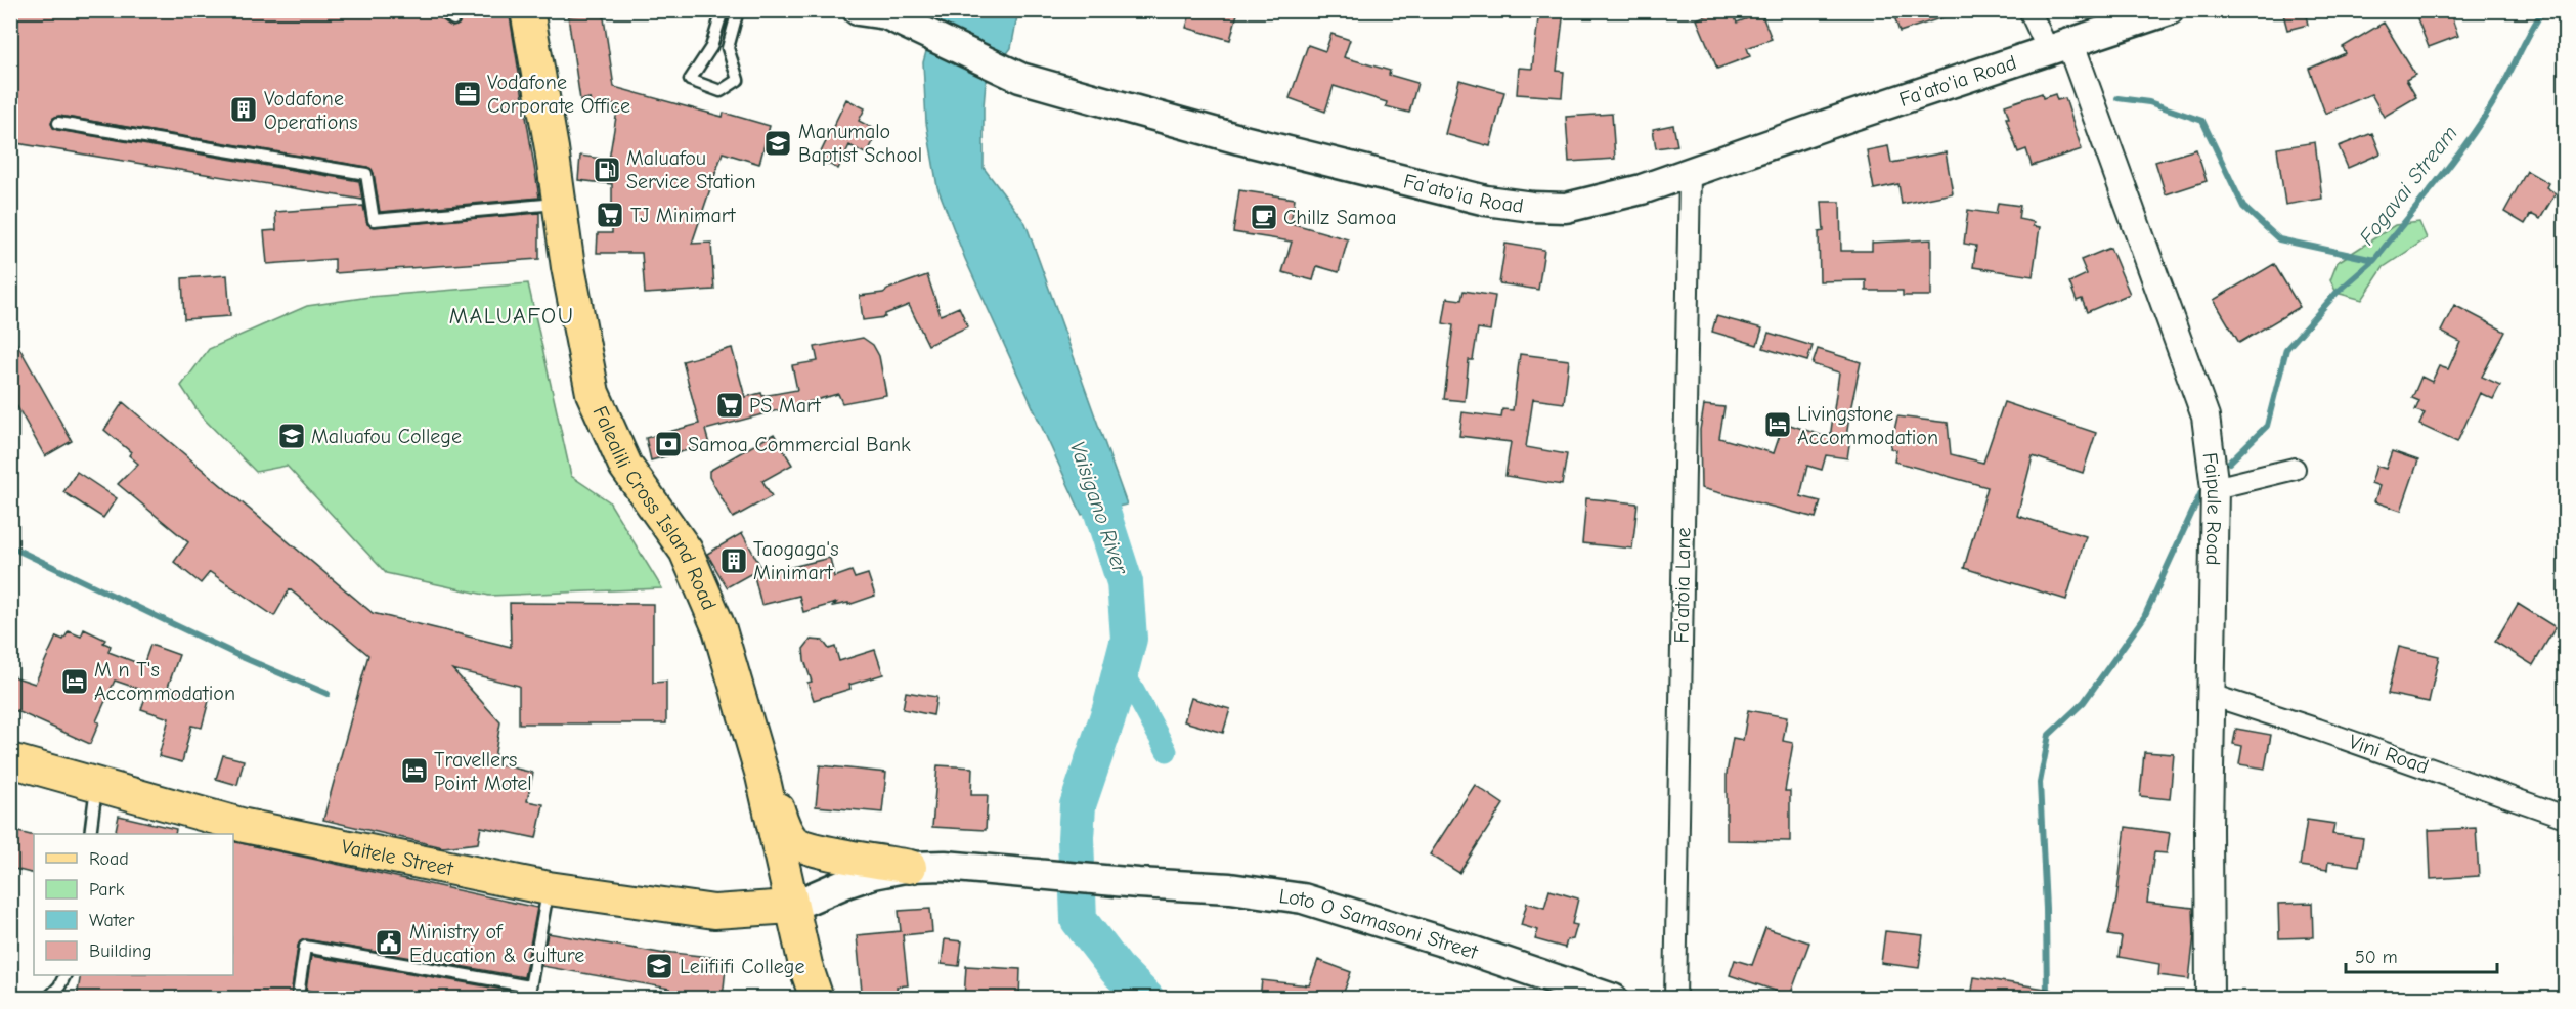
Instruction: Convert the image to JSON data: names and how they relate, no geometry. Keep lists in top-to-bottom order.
{
  "streets": {
    "main road": [
      "Fa'ato'ia Road",
      "Falealili Cross Island Road",
      "Vaitele Street",
      "Loto O Samasoni Street"
    ],
    "street": ["Faipule Road", "Fa'atoia Lane", "Vini Road"]
  },
  "crossings": [
    ["Fa'ato'ia Road", "Faipule Road"],
    ["Fa'ato'ia Road", "Fa'atoia Lane"],
    ["Falealili Cross Island Road", "Vaitele Street"],
    ["Faipule Road", "Vini Road"]
  ],
  "districts": ["MALUAFOU"],
  "water": ["Fogavai Stream", "Vaisigano River"],
  "places": {
    "office": ["Vodafone Corporate Office"],
    "building": ["Vodafone Operations", "Taogaga's Minimart"],
    "school or university": ["Manumalo Baptist School", "Maluafou College", "Leiifiifi College"],
    "fuel station": ["Maluafou Service Station"],
    "supermarket": ["TJ Minimart", "PS Mart"],
    "cafe": ["Chillz Samoa"],
    "hotel": ["Livingstone Accommodation", "M n T's Accommodation", "Travellers Point Motel"],
    "bank": ["Samoa Commercial Bank"],
    "public building": ["Ministry of Education & Culture"]
  },
  "legend": [
    "Road",
    "Park",
    "Water",
    "Building"
  ],
  "scale_bar": "50 m"
}
